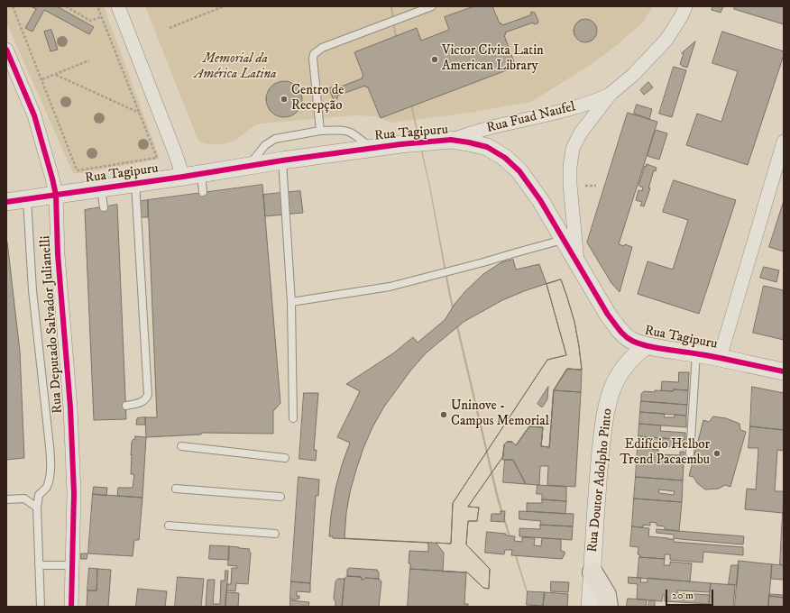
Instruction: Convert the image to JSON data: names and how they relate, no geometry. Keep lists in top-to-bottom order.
{
  "streets": {
    "street": [
      "Rua Fuad Naufel",
      "Rua Tagipuru",
      "Rua Deputado Salvador Julianelli",
      "Rua Doutor Adolpho Pinto"
    ]
  },
  "crossings": [
    ["Rua Fuad Naufel", "Rua Tagipuru"],
    ["Rua Tagipuru", "Rua Deputado Salvador Julianelli"],
    ["Rua Tagipuru", "Rua Doutor Adolpho Pinto"]
  ],
  "parks": ["Memorial da América Latina"],
  "places": [
    "Victor Civita Latin American Library",
    "Centro de Recepção",
    "Uninove - Campus Memorial",
    "Edifício Helbor Trend Pacaembu"
  ],
  "scale_bar": "20 m"
}
